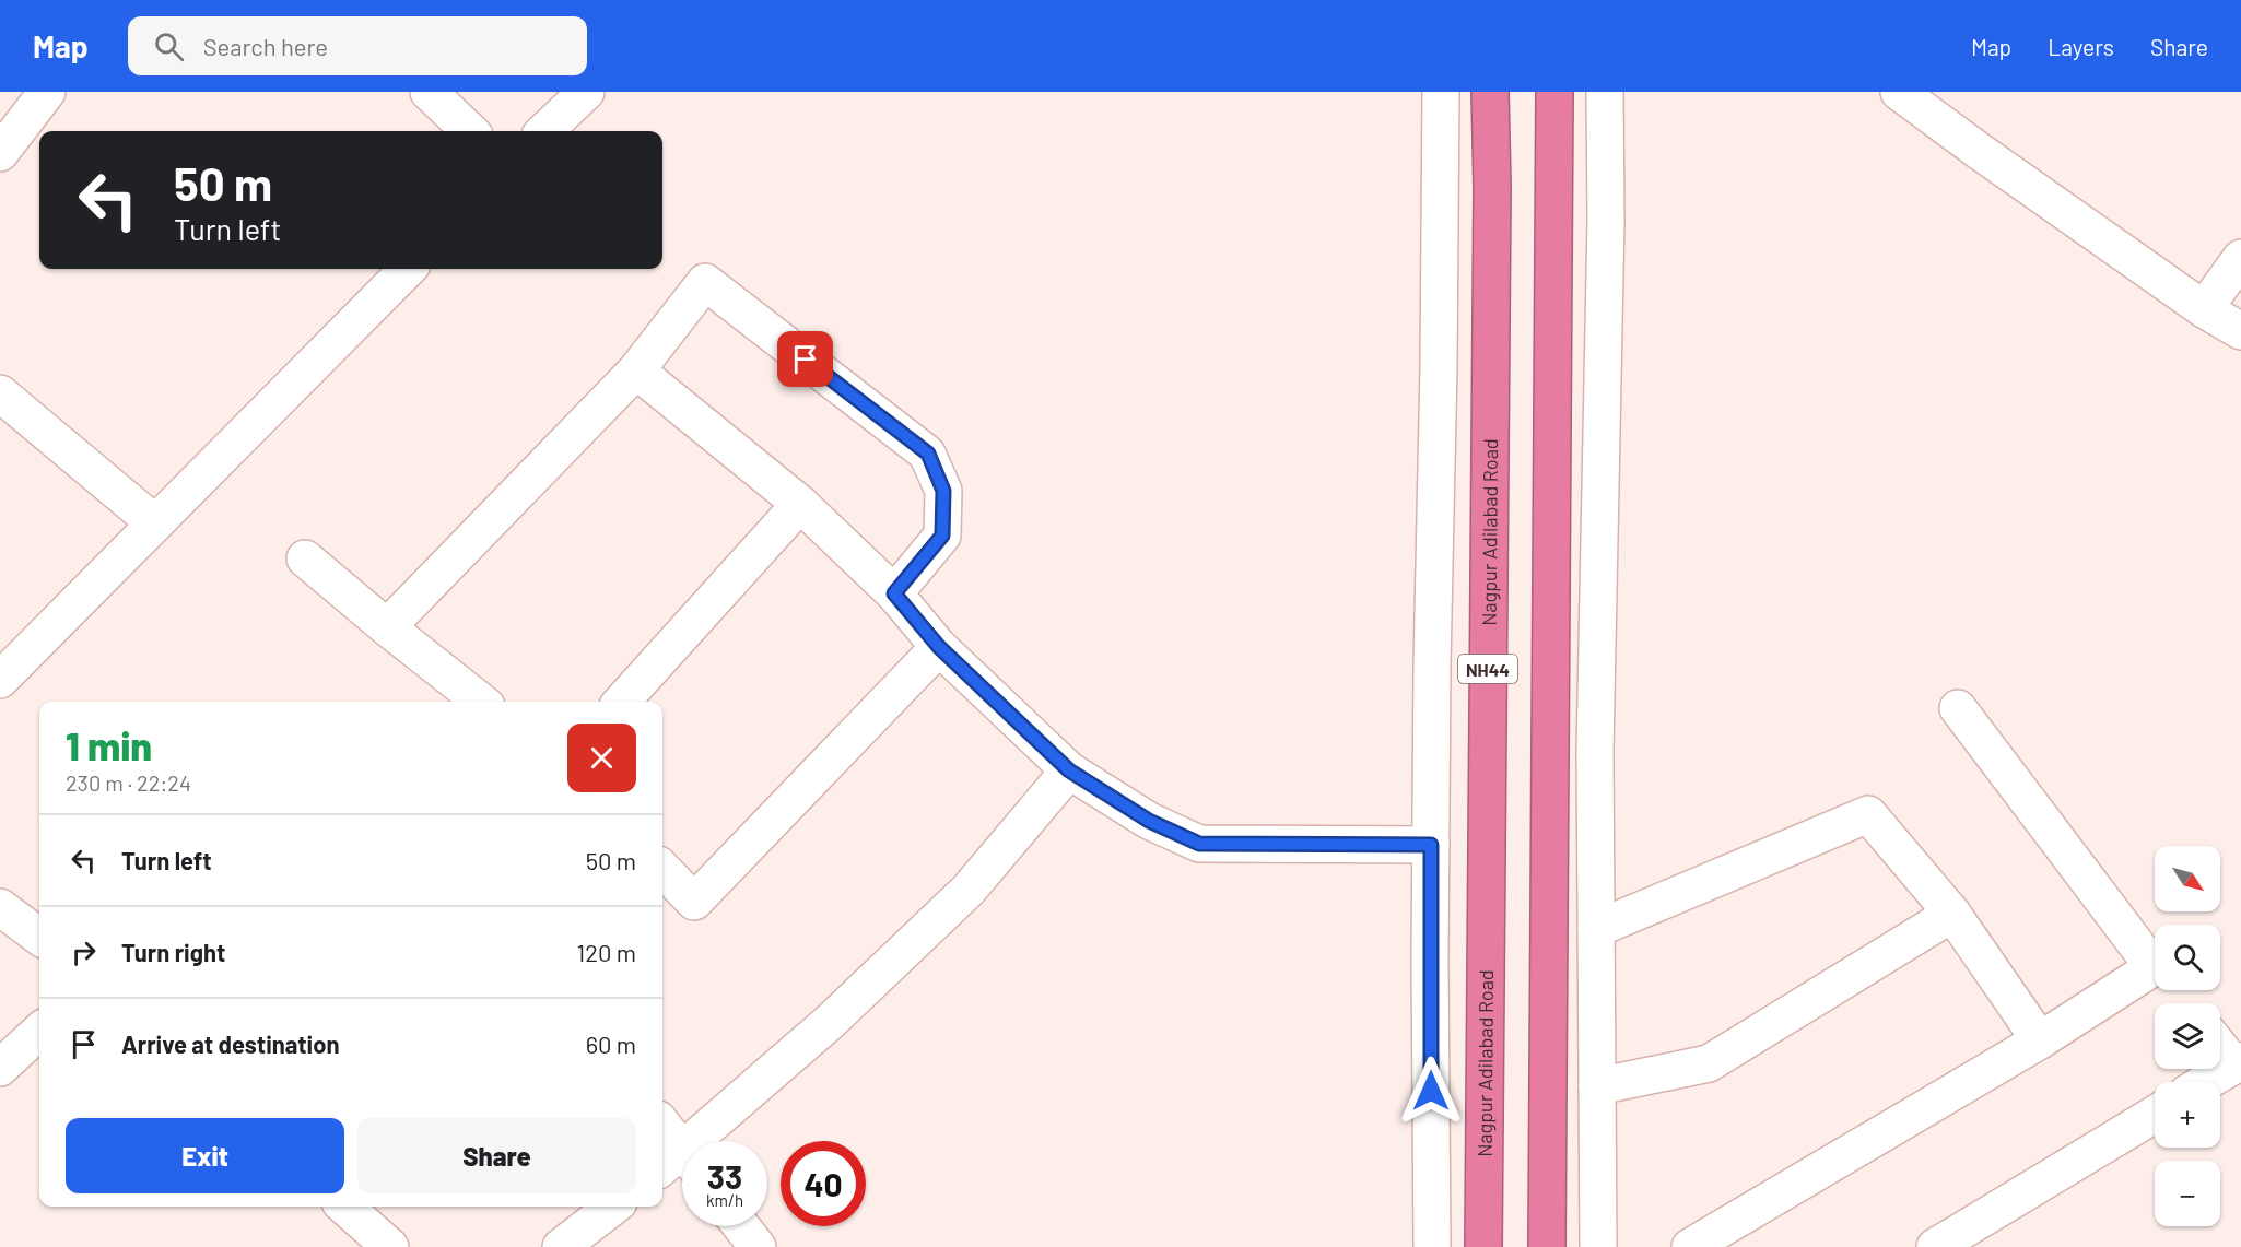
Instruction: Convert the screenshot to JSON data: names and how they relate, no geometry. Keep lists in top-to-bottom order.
{
  "streets": {
    "highway": ["Nagpur Adilabad Road", "NH44"]
  },
  "north": "bottom right",
  "page": {
    "header": "Map",
    "search": "Search here",
    "nav": ["Map", "Layers", "Share"],
    "turn": ["50 m", "Turn left"],
    "heading": ["1 min", "230 m · 22:24"],
    "list": [
      {
        "name": "Turn left",
        "value": "50 m"
      },
      {
        "name": "Turn right",
        "value": "120 m"
      },
      {
        "name": "Arrive at destination",
        "value": "60 m"
      }
    ],
    "map_buttons": ["+", "−"],
    "buttons": ["Exit", "Share"],
    "speed": "33 km/h",
    "limit": "40"
  }
}
